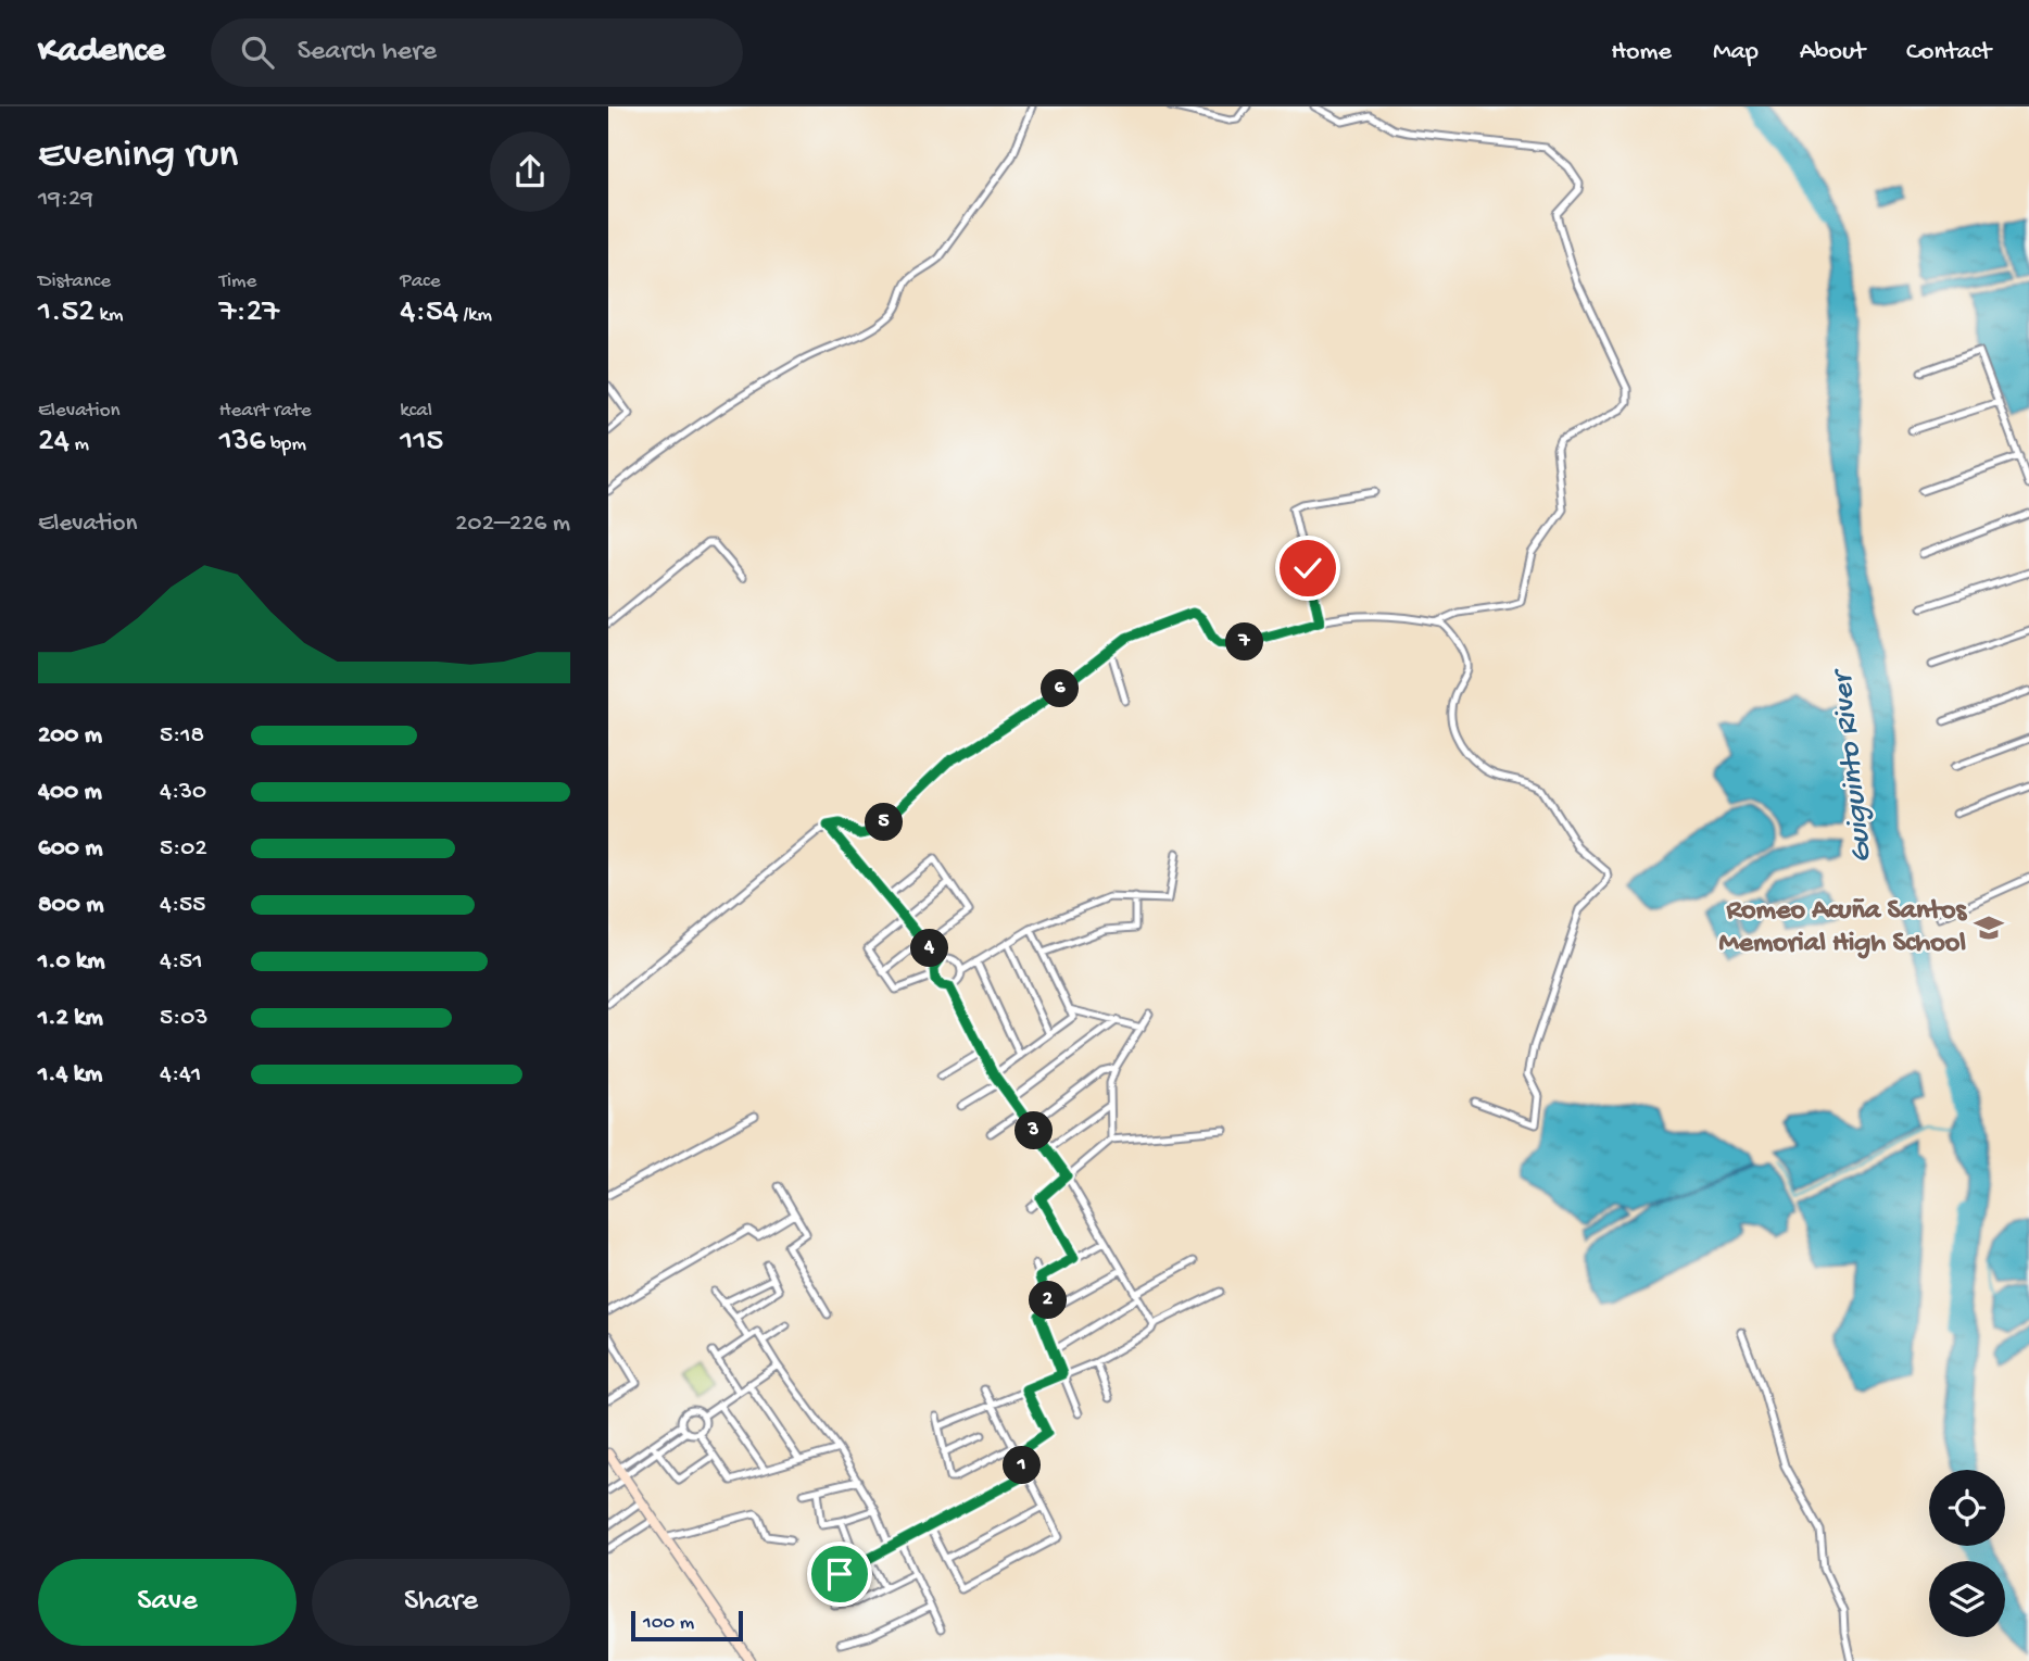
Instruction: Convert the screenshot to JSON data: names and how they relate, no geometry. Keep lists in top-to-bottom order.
{
  "water": ["Guiguinto River"],
  "places": {
    "school or university": ["Romeo Acuña Santos Memorial High School"]
  },
  "scale_bar": "100 m",
  "page": {
    "header": "Kadence",
    "search": "Search here",
    "nav": [
      "Home",
      "Map",
      "About",
      "Contact"
    ],
    "heading": ["Evening run", "19:29"],
    "stats": [
      ["Distance", "1.52 km"],
      ["Time", "7:27"],
      ["Pace", "4:54 /km"],
      ["Elevation", "24 m"],
      ["Heart rate", "136 bpm"],
      ["kcal", "115"]
    ],
    "chart": ["Elevation", "202–226 m"],
    "pins": [
      "7",
      "6",
      "5",
      "4",
      "3",
      "2",
      "1"
    ],
    "list": [
      {
        "name": "200 m",
        "note": "5:18"
      },
      {
        "name": "400 m",
        "note": "4:30"
      },
      {
        "name": "600 m",
        "note": "5:02"
      },
      {
        "name": "800 m",
        "note": "4:55"
      },
      {
        "name": "1.0 km",
        "note": "4:51"
      },
      {
        "name": "1.2 km",
        "note": "5:03"
      },
      {
        "name": "1.4 km",
        "note": "4:41"
      }
    ],
    "buttons": ["Save", "Share"],
    "scale": "100 m"
  }
}
